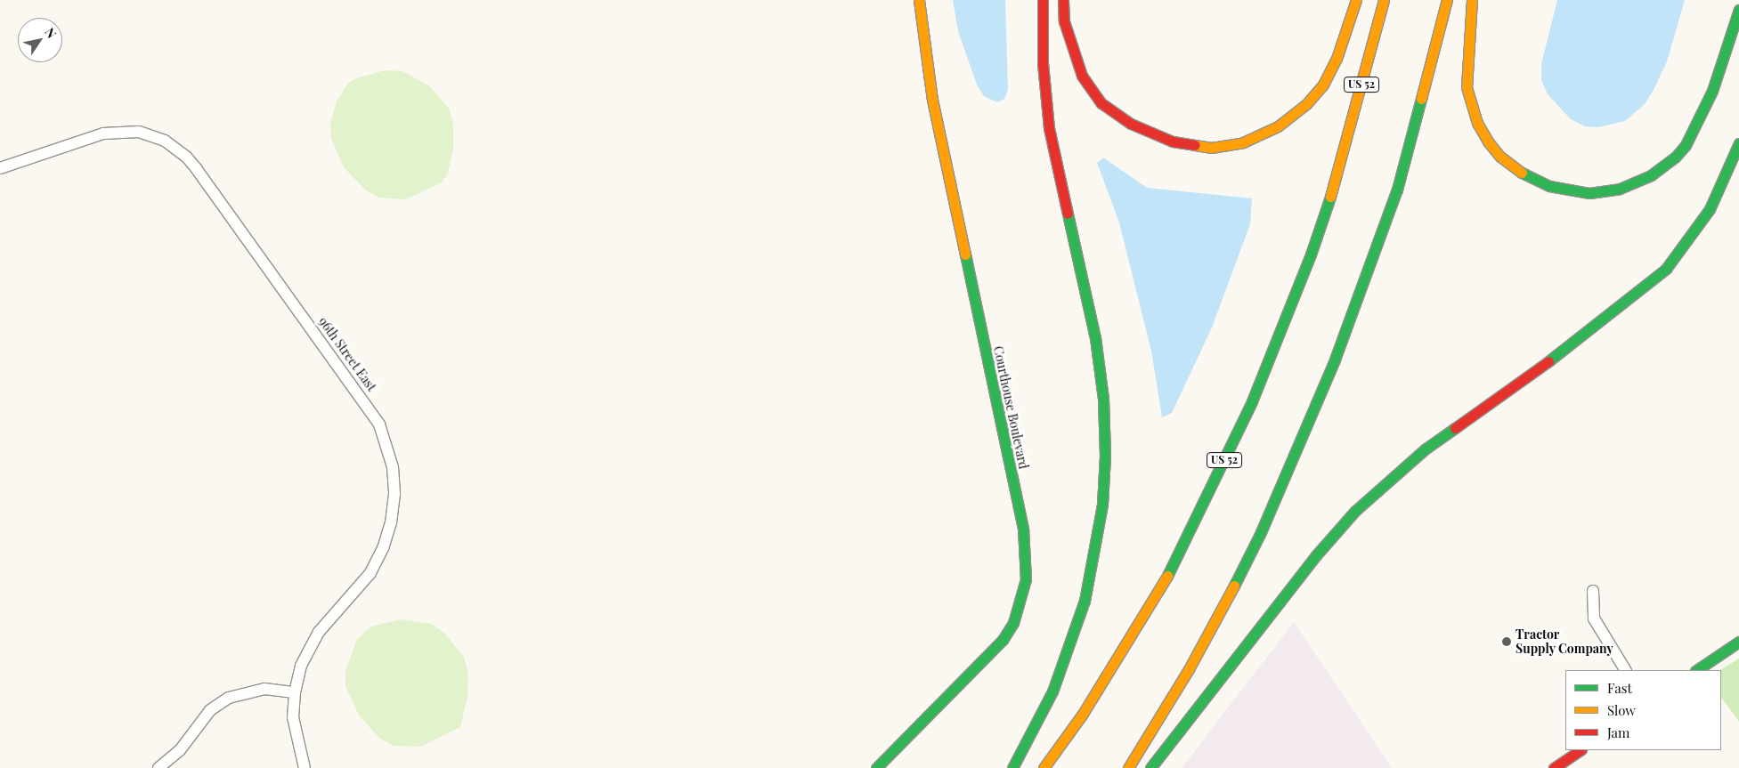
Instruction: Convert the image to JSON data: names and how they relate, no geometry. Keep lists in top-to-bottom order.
{
  "streets": {
    "main road": ["US 52", "Courthouse Boulevard"],
    "street": ["96th Street East"]
  },
  "places": ["Tractor Supply Company"],
  "legend": ["Fast", "Slow", "Jam"],
  "north": "top right"
}
